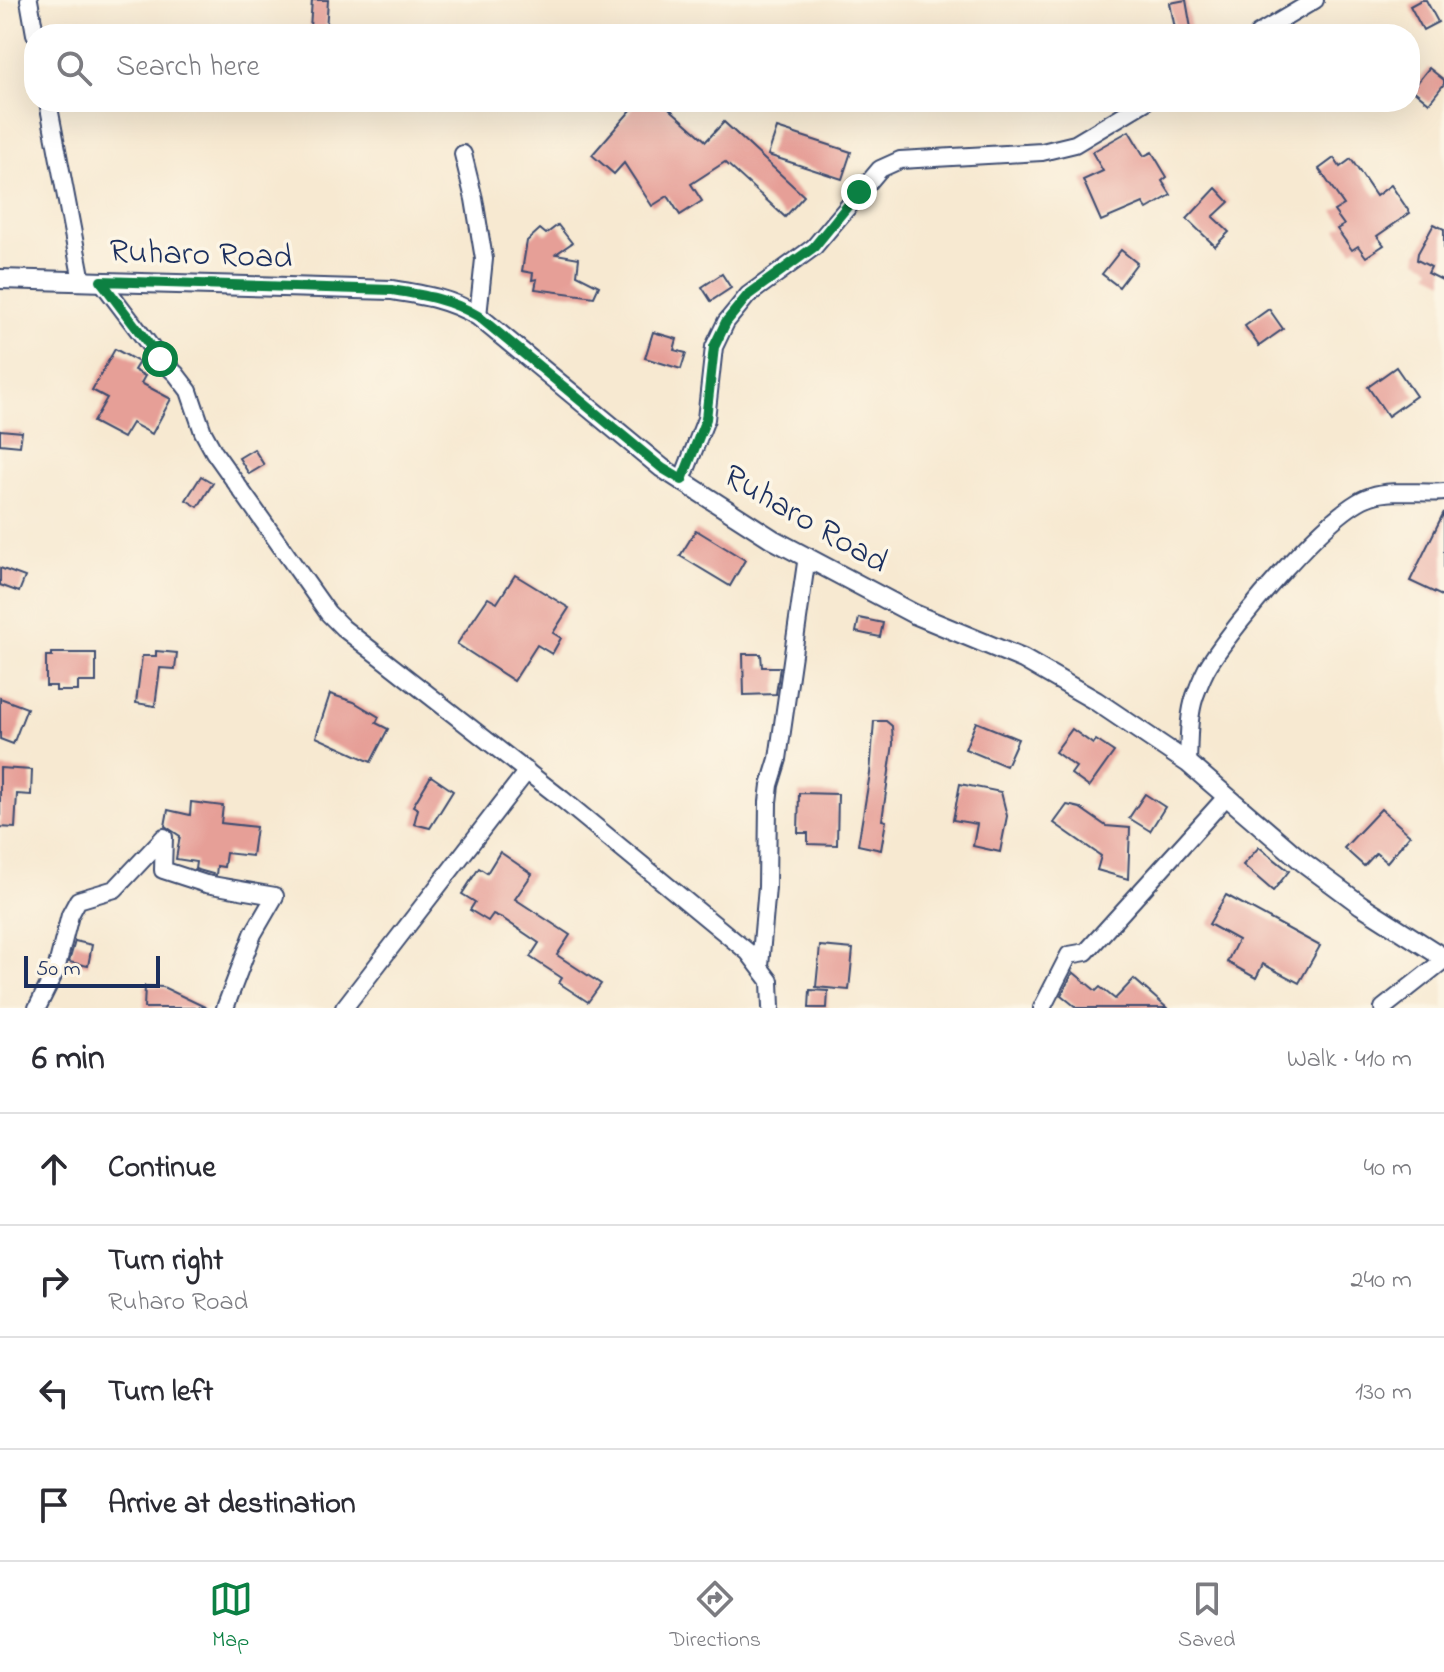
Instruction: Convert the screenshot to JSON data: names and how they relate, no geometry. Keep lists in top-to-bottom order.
{
  "streets": {
    "street": ["Ruharo Road"]
  },
  "scale_bar": "50 m",
  "page": {
    "search": "Search here",
    "scale": "50 m",
    "heading": ["6 min", "Walk · 410 m"],
    "list": [
      ["Continue", "40 m"],
      ["Turn right", "Ruharo Road", "240 m"],
      ["Turn left", "130 m"],
      "Arrive at destination"
    ],
    "nav": ["Map", "Directions", "Saved"]
  }
}
